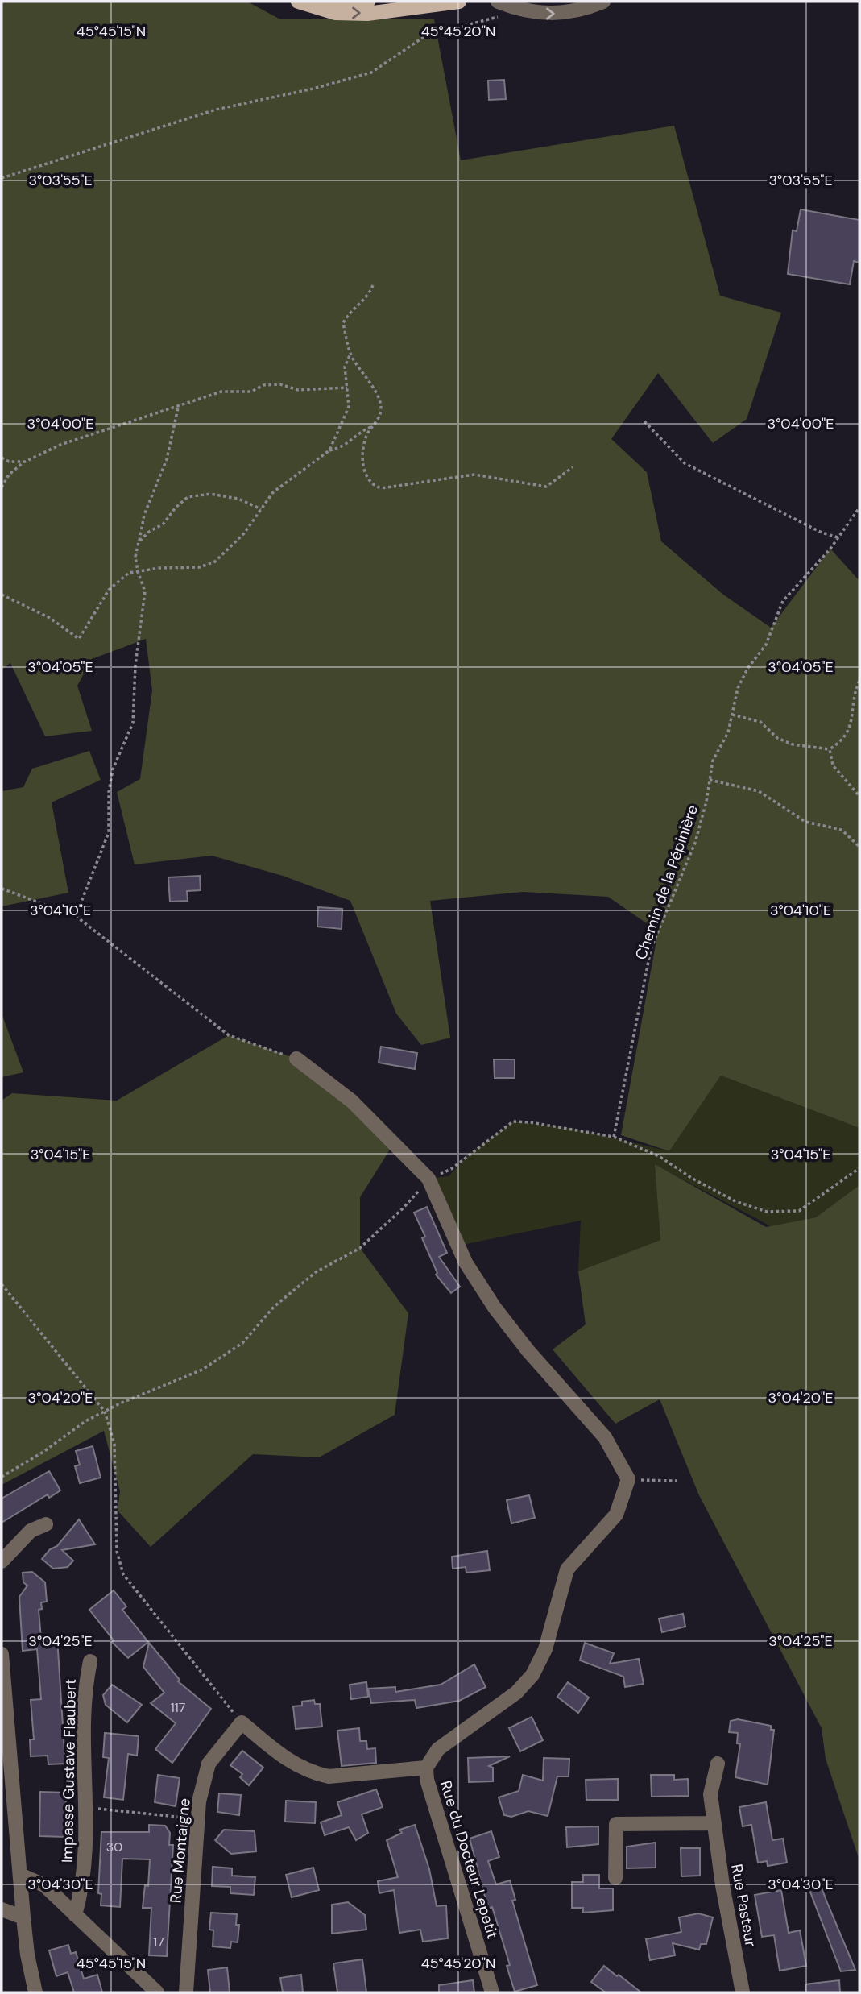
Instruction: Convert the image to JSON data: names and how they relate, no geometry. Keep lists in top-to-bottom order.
{
  "streets": {
    "street": [
      "Impasse Gustave Flaubert",
      "Rue Montaigne",
      "Rue du Docteur Lepetit",
      "Rue Pasteur"
    ],
    "path": ["Chemin de la Pépinière"]
  },
  "house_numbers": ["117", "30", "17"],
  "coordinates": [
    "45°45'15\"N",
    "45°45'20\"N",
    "3°03'55\"E",
    "3°04'00\"E",
    "3°04'05\"E",
    "3°04'10\"E",
    "3°04'15\"E",
    "3°04'20\"E",
    "3°04'25\"E",
    "3°04'30\"E"
  ]
}
